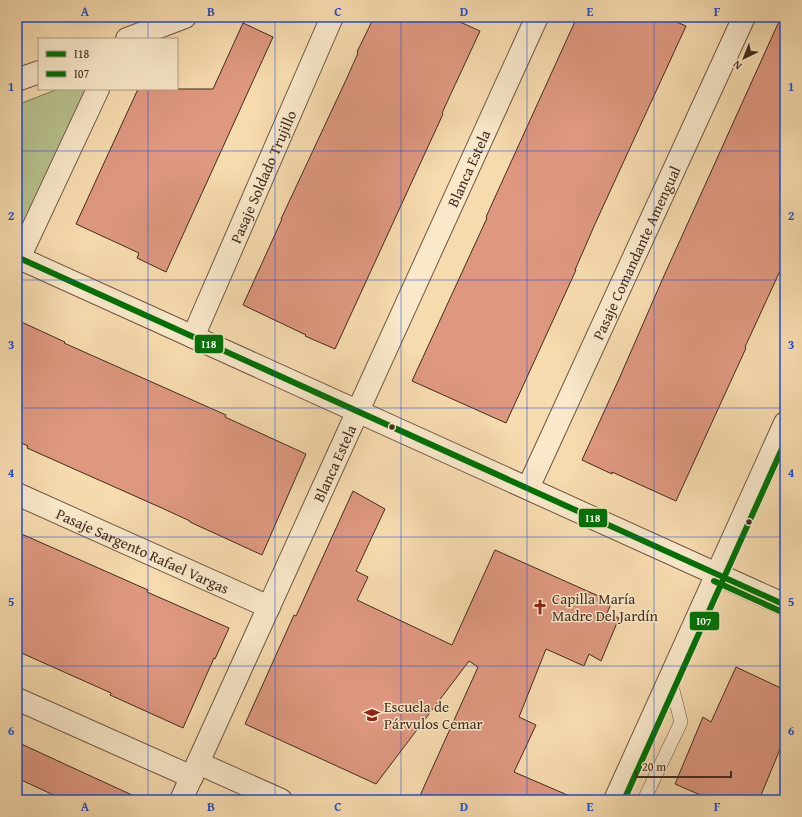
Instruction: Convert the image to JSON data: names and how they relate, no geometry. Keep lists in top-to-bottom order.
{
  "streets": {
    "street": [
      "Blanca Estela",
      "Pasaje Soldado Trujillo",
      "Pasaje Comandante Amengual",
      "Pasaje Sargento Rafael Vargas"
    ]
  },
  "crossings": [
    ["Blanca Estela", "Pasaje Sargento Rafael Vargas"]
  ],
  "places": {
    "church": ["Capilla María Madre Del Jardín"],
    "school or university": ["Escuela de Párvulos Cemar"]
  },
  "lines": ["transit line I18", "transit line I07"],
  "legend": ["I18", "I07"],
  "scale_bar": "20 m",
  "north": "bottom left",
  "grid": {
    "columns": [
      "A",
      "B",
      "C",
      "D",
      "E",
      "F"
    ],
    "rows": [
      "1",
      "2",
      "3",
      "4",
      "5",
      "6"
    ]
  }
}
